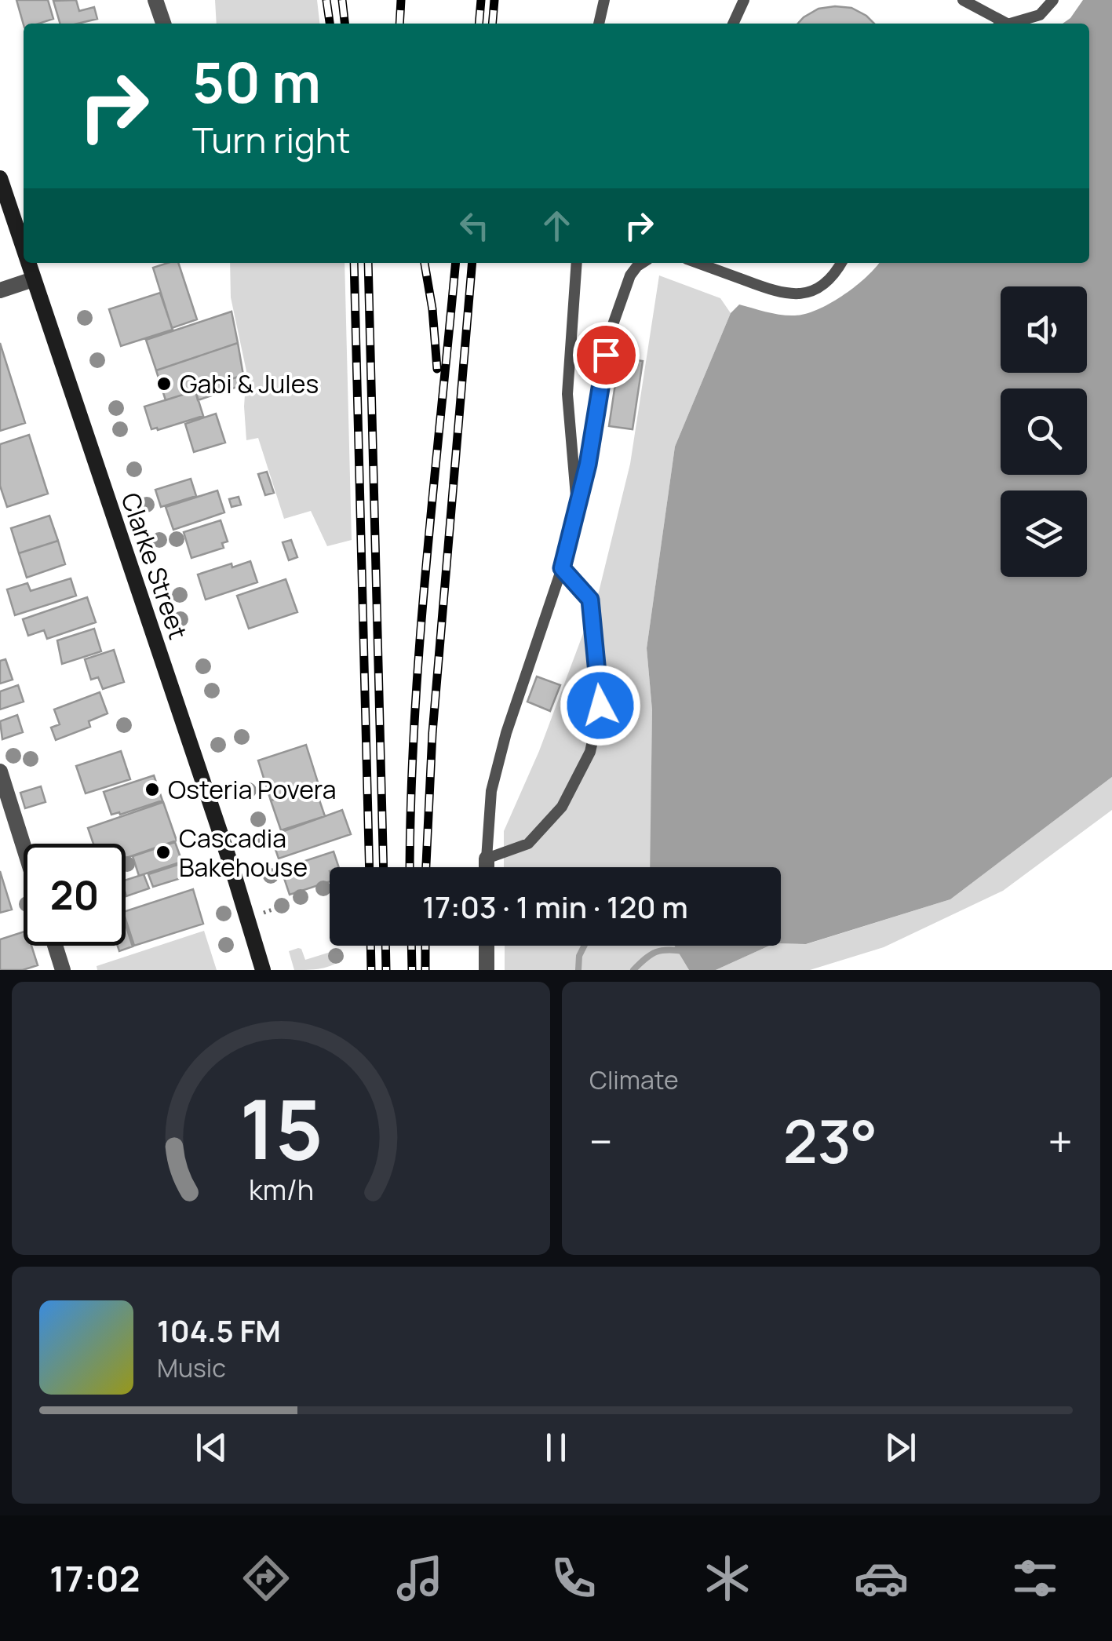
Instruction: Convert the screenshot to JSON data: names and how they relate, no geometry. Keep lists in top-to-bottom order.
{
  "streets": {
    "main road": ["Clarke Street"]
  },
  "places": ["Gabi & Jules", "Osteria Povera", "Cascadia Bakehouse"],
  "page": {
    "turn": ["50 m", "Turn right"],
    "limit": "20",
    "trip": "17:03 · 1 min · 120 m",
    "tile": "Climate",
    "heat": ["−", "23°", "+"],
    "song": ["104.5 FM", "Music"],
    "tabs": "17:02",
    "gauge": ["15", "km/h"]
  }
}
